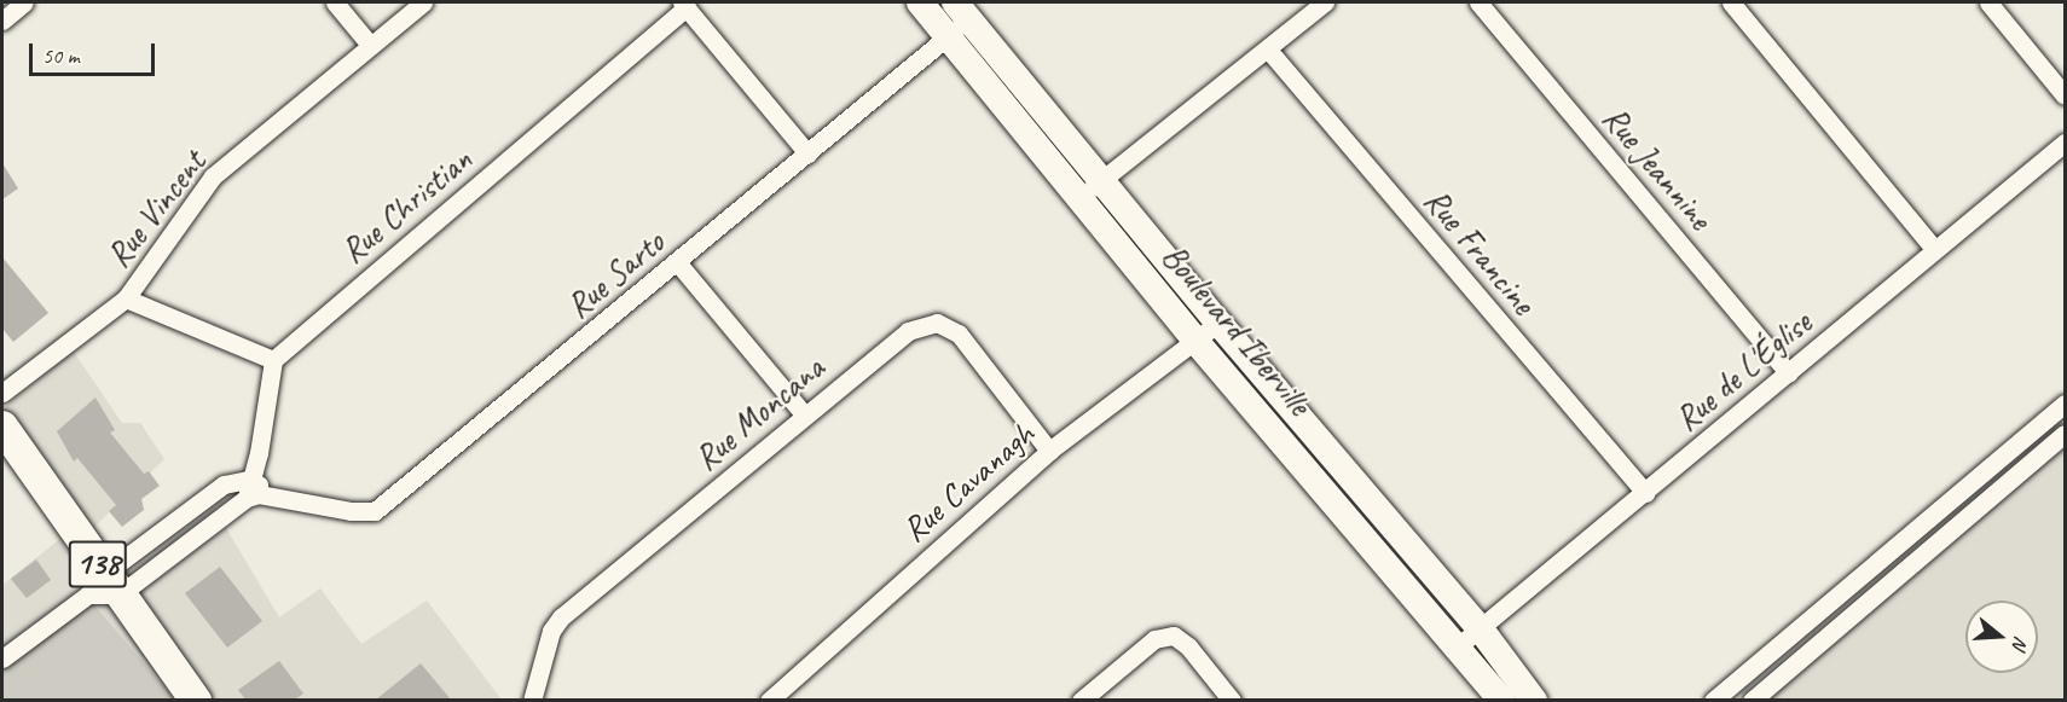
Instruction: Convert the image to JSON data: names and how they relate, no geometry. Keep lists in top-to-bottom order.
{
  "streets": {
    "main road": ["138"],
    "street": [
      "Rue Jeannine",
      "Rue Christian",
      "Rue Vincent",
      "Rue Francine",
      "Rue Sarto",
      "Boulevard Iberville",
      "Rue de L'Église",
      "Rue Moncana",
      "Rue Cavanagh"
    ]
  },
  "crossings": [
    ["Rue Jeannine", "Rue de L'Église"],
    ["Rue Francine", "Rue de L'Église"],
    ["Rue Sarto", "Boulevard Iberville"],
    ["Boulevard Iberville", "Rue de L'Église"],
    ["Boulevard Iberville", "Rue Cavanagh"],
    ["Rue Moncana", "Rue Cavanagh"]
  ],
  "scale_bar": "50 m",
  "north": "right"
}
